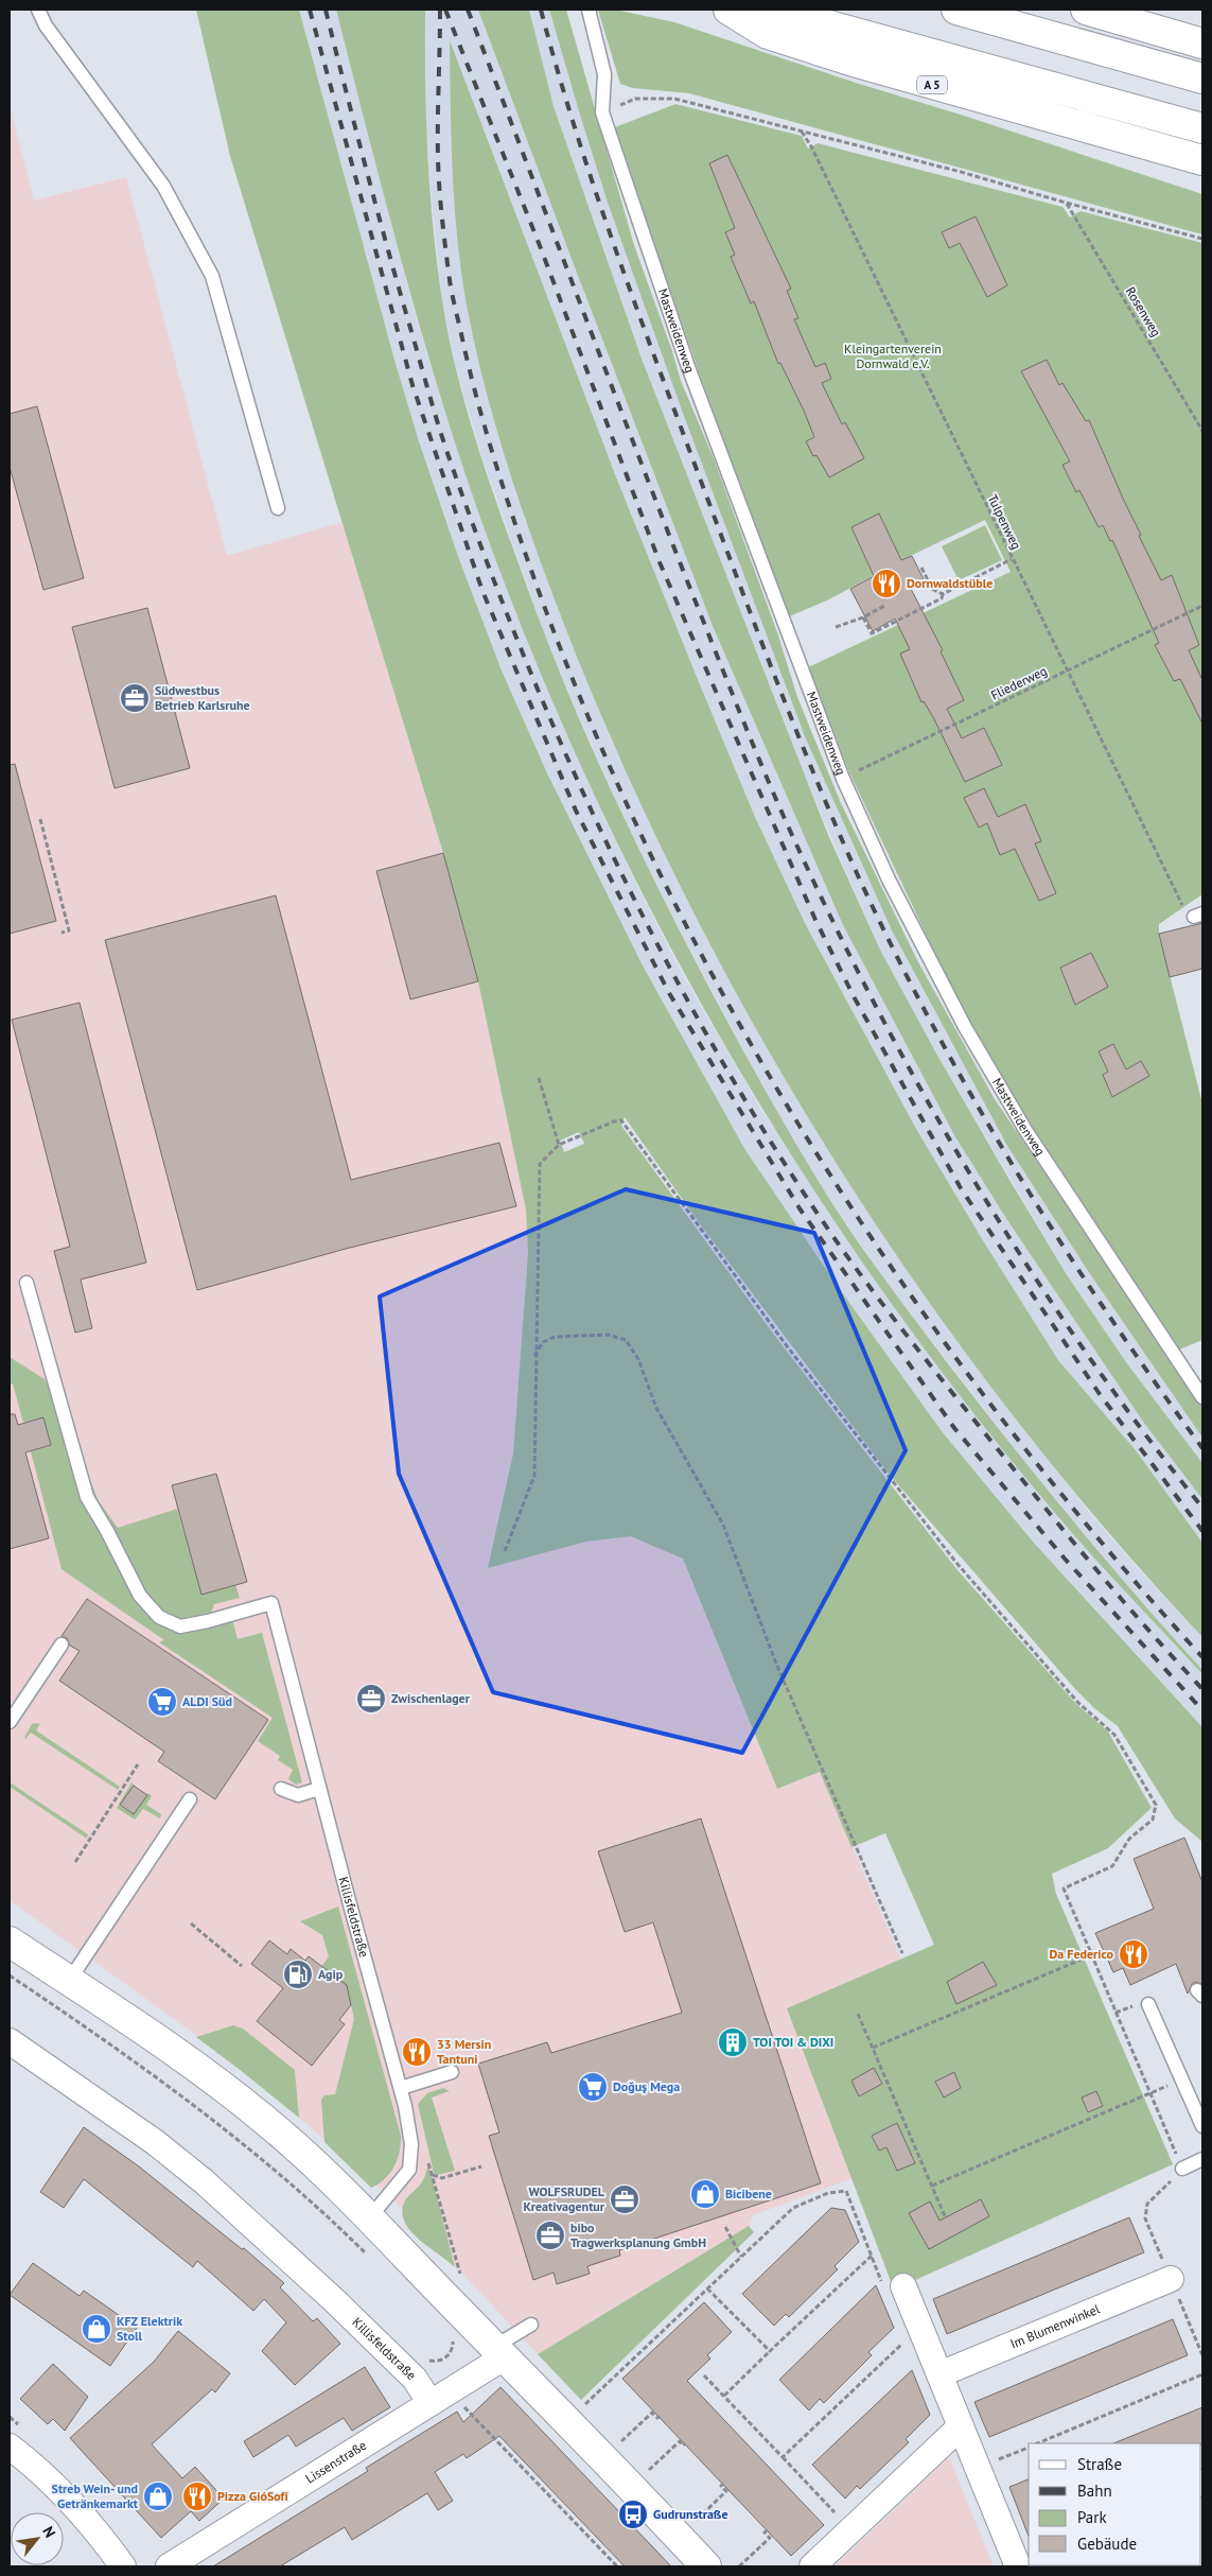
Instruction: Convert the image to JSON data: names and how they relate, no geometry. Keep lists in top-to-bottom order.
{
  "streets": {
    "main road": ["A 5"],
    "street": ["Killisfeldstraße", "Im Blumenwinkel", "Lissenstraße"],
    "lane": ["Mastweidenweg"],
    "path": ["Rosenweg", "Tulpenweg", "Fliederweg"]
  },
  "crossings": [
    ["Mastweidenweg", "Fliederweg"],
    ["Tulpenweg", "Fliederweg"],
    ["Killisfeldstraße", "Lissenstraße"]
  ],
  "parks": ["Kleingartenverein Dornwald e.V."],
  "places": {
    "restaurant": [
      "Dornwaldstüble",
      "Da Federico",
      "33 Mersin Tantuni",
      "Pizza GióSofí"
    ],
    "office": [
      "Südwestbus Betrieb Karlsruhe",
      "Zwischenlager",
      "WOLFSRUDEL Kreativagentur",
      "bibo Tragwerksplanung GmbH"
    ],
    "supermarket": ["ALDI Süd", "Doğuş Mega"],
    "fuel station": ["Agip"],
    "building": ["TOI TOI & DIXI"],
    "shop": ["Bicibene", "KFZ Elektrik Stoll", "Streb Wein- und Getränkemarkt"],
    "bus stop": ["Gudrunstraße"]
  },
  "legend": [
    "Straße",
    "Bahn",
    "Park",
    "Gebäude"
  ],
  "north": "top right"
}
